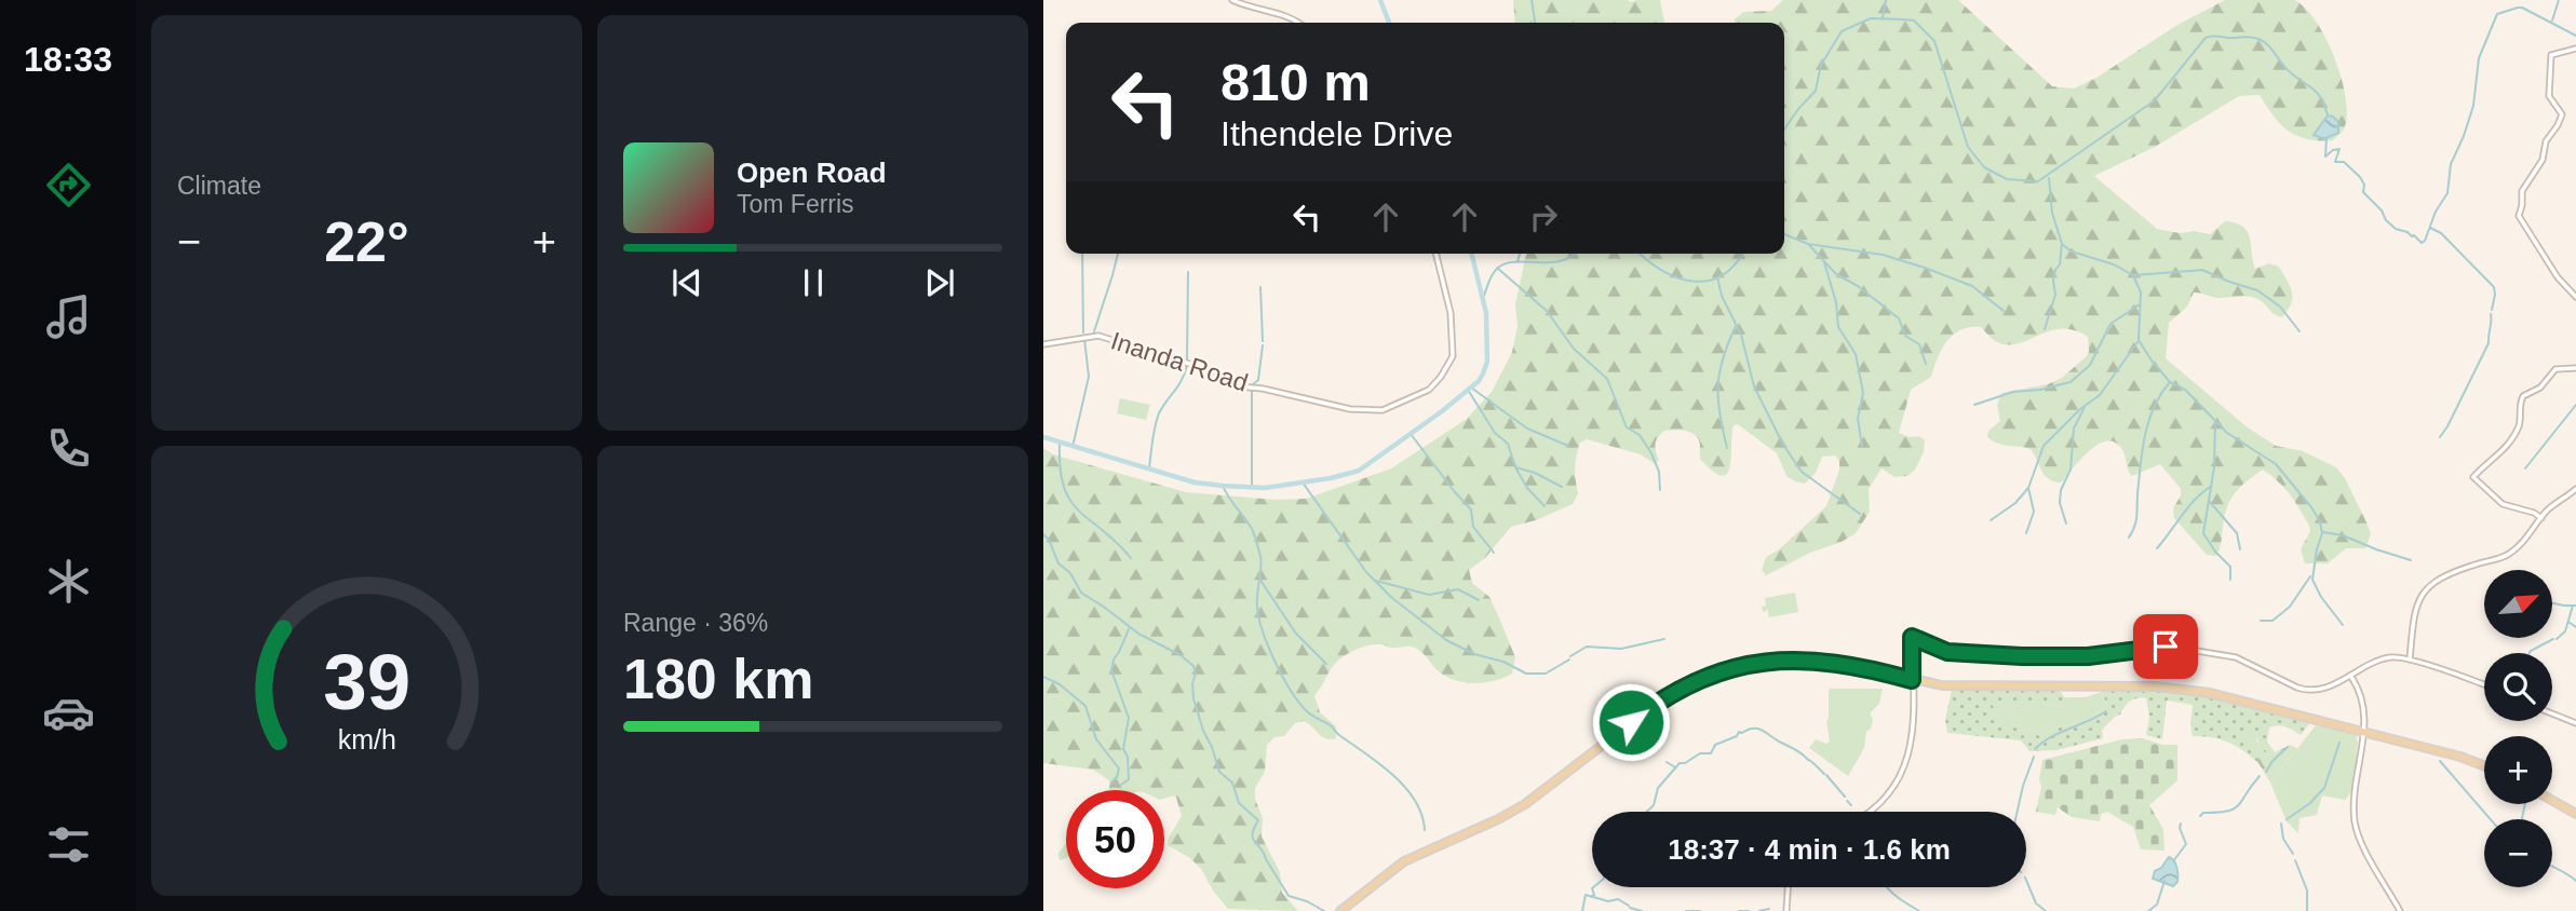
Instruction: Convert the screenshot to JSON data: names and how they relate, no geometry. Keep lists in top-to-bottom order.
{
  "streets": {
    "street": ["Inanda Road"]
  },
  "north": "top right",
  "page": {
    "tabs": "18:33",
    "tile": [
      "Climate",
      ["Range · 36%", "180 km"]
    ],
    "turn": ["810 m", "Ithendele Drive"],
    "song": ["Open Road", "Tom Ferris"],
    "heat": ["−", "22°", "+"],
    "map_buttons": ["+", "−"],
    "limit": "50",
    "trip": "18:37 · 4 min · 1.6 km",
    "gauge": ["39", "km/h"]
  }
}
